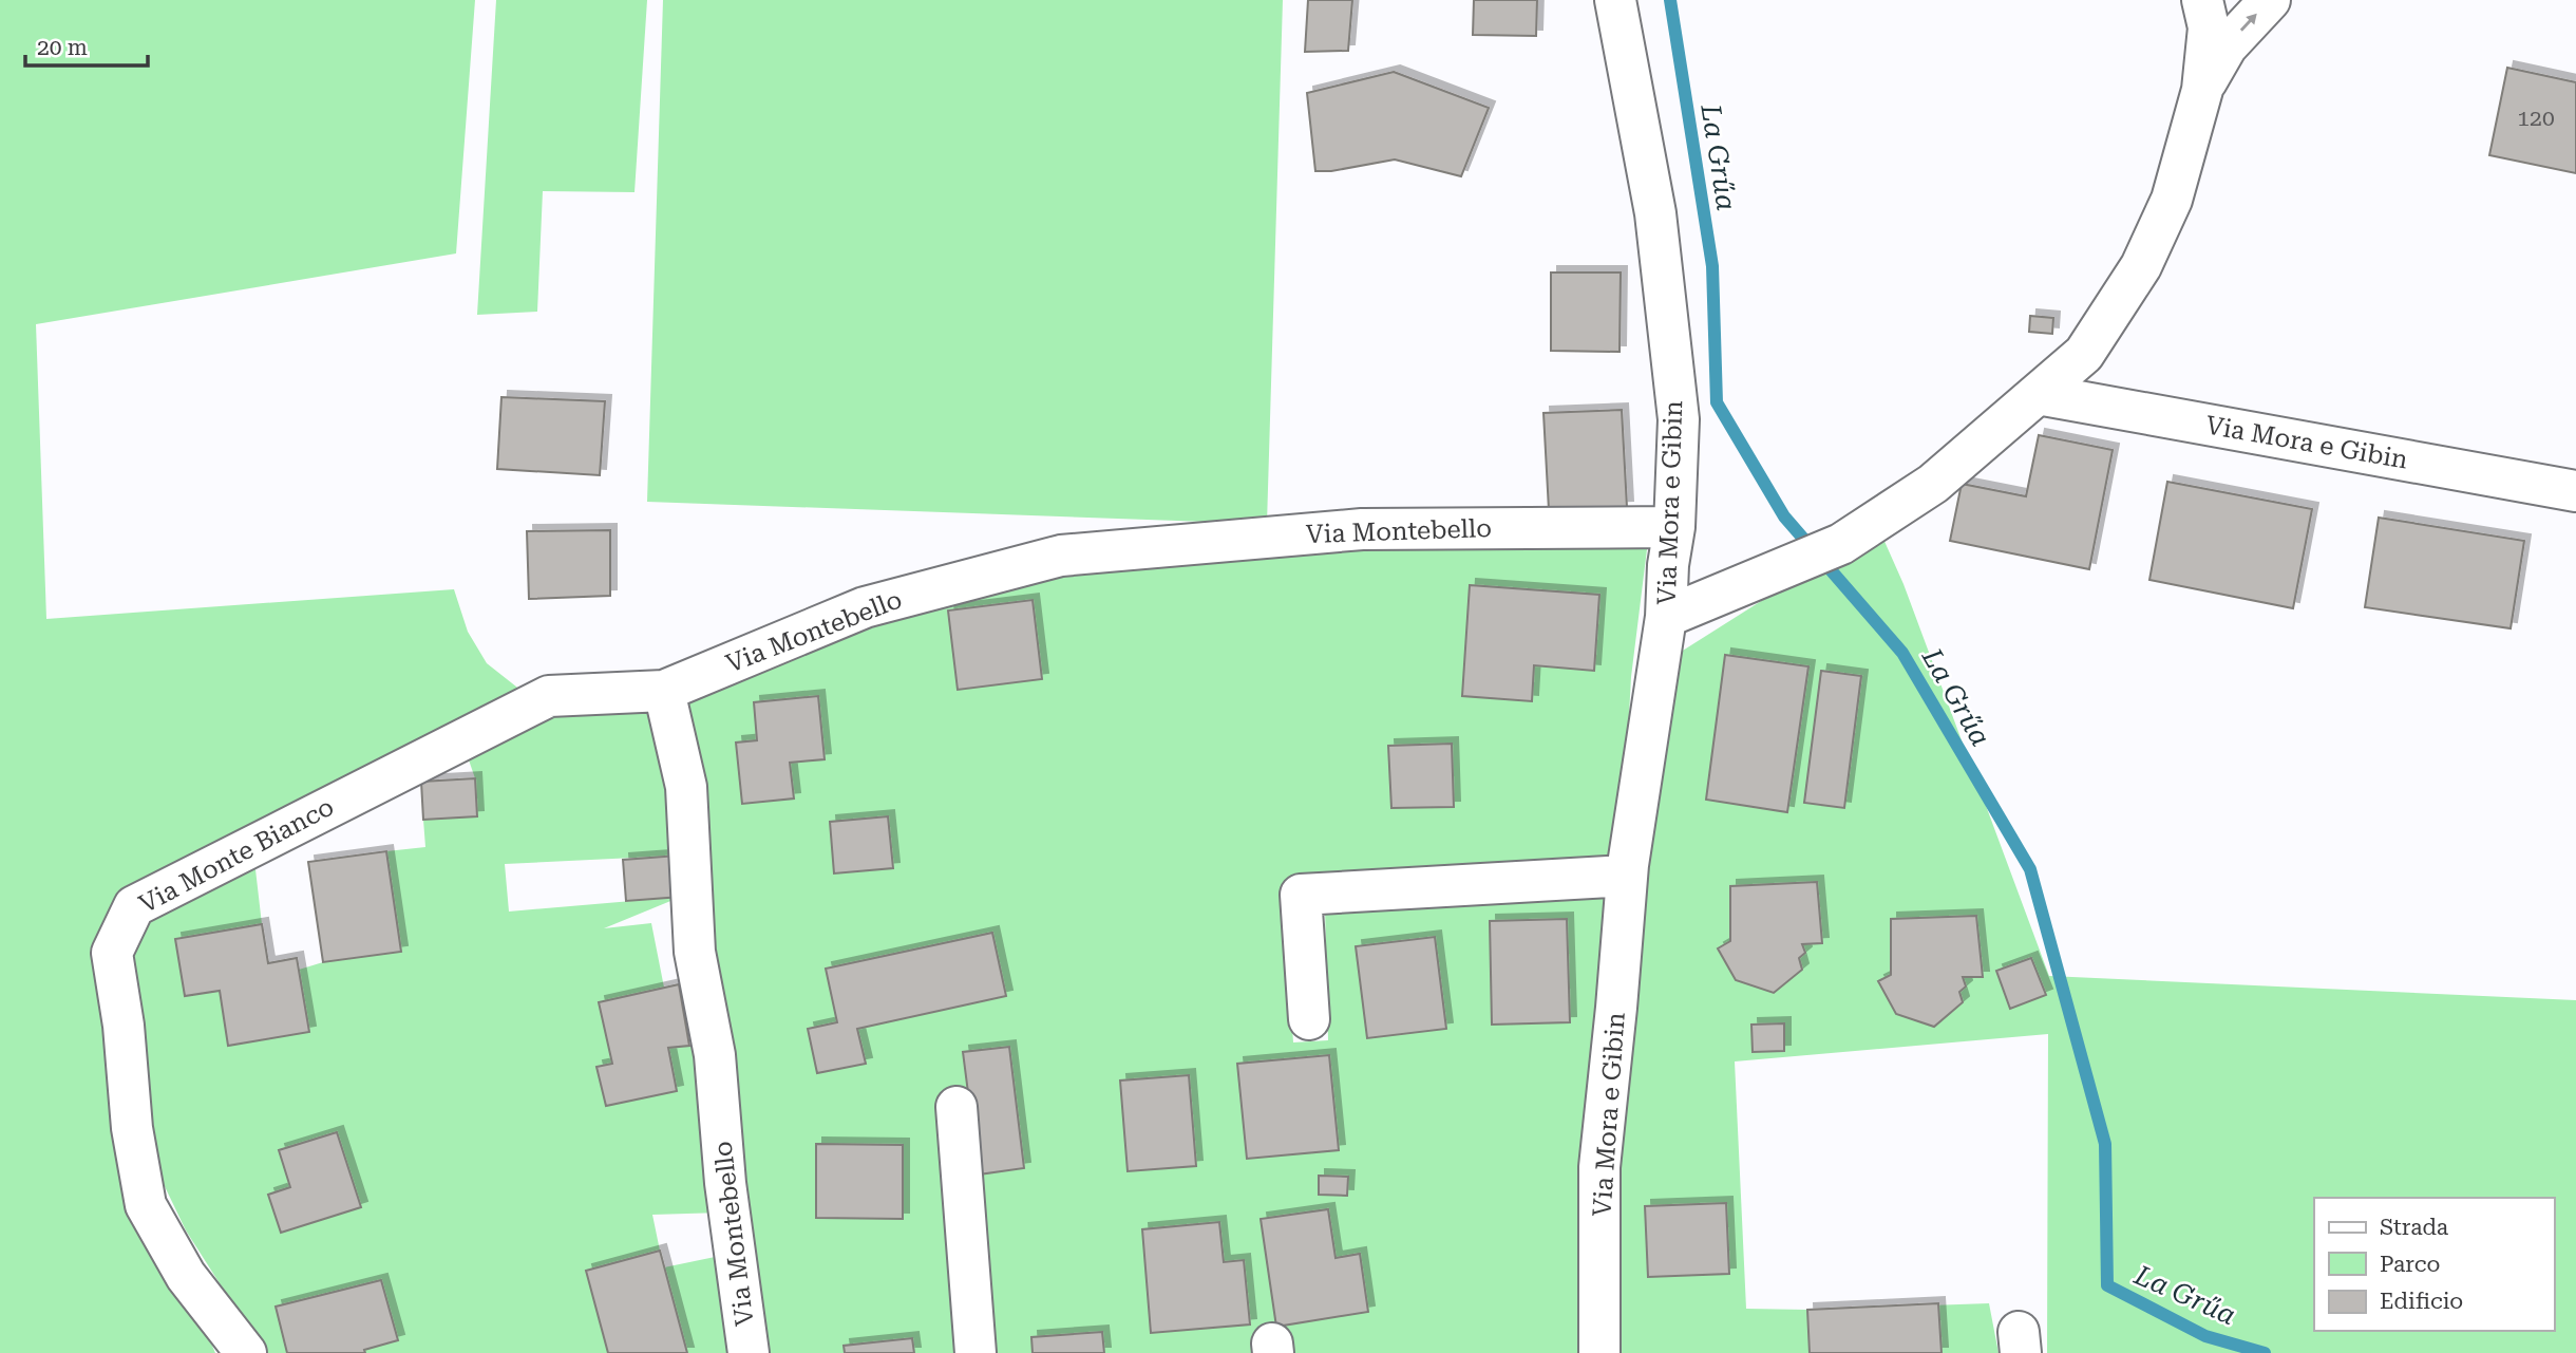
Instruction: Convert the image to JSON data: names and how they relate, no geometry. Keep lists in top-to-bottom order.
{
  "streets": {
    "street": ["Via Mora e Gibin", "Via Montebello", "Via Monte Bianco"]
  },
  "crossings": [
    ["Via Mora e Gibin", "Via Montebello"],
    ["Via Montebello", "Via Monte Bianco"]
  ],
  "water": ["La Grűa"],
  "house_numbers": ["120"],
  "legend": ["Strada", "Parco", "Edificio"],
  "scale_bar": "20 m"
}
